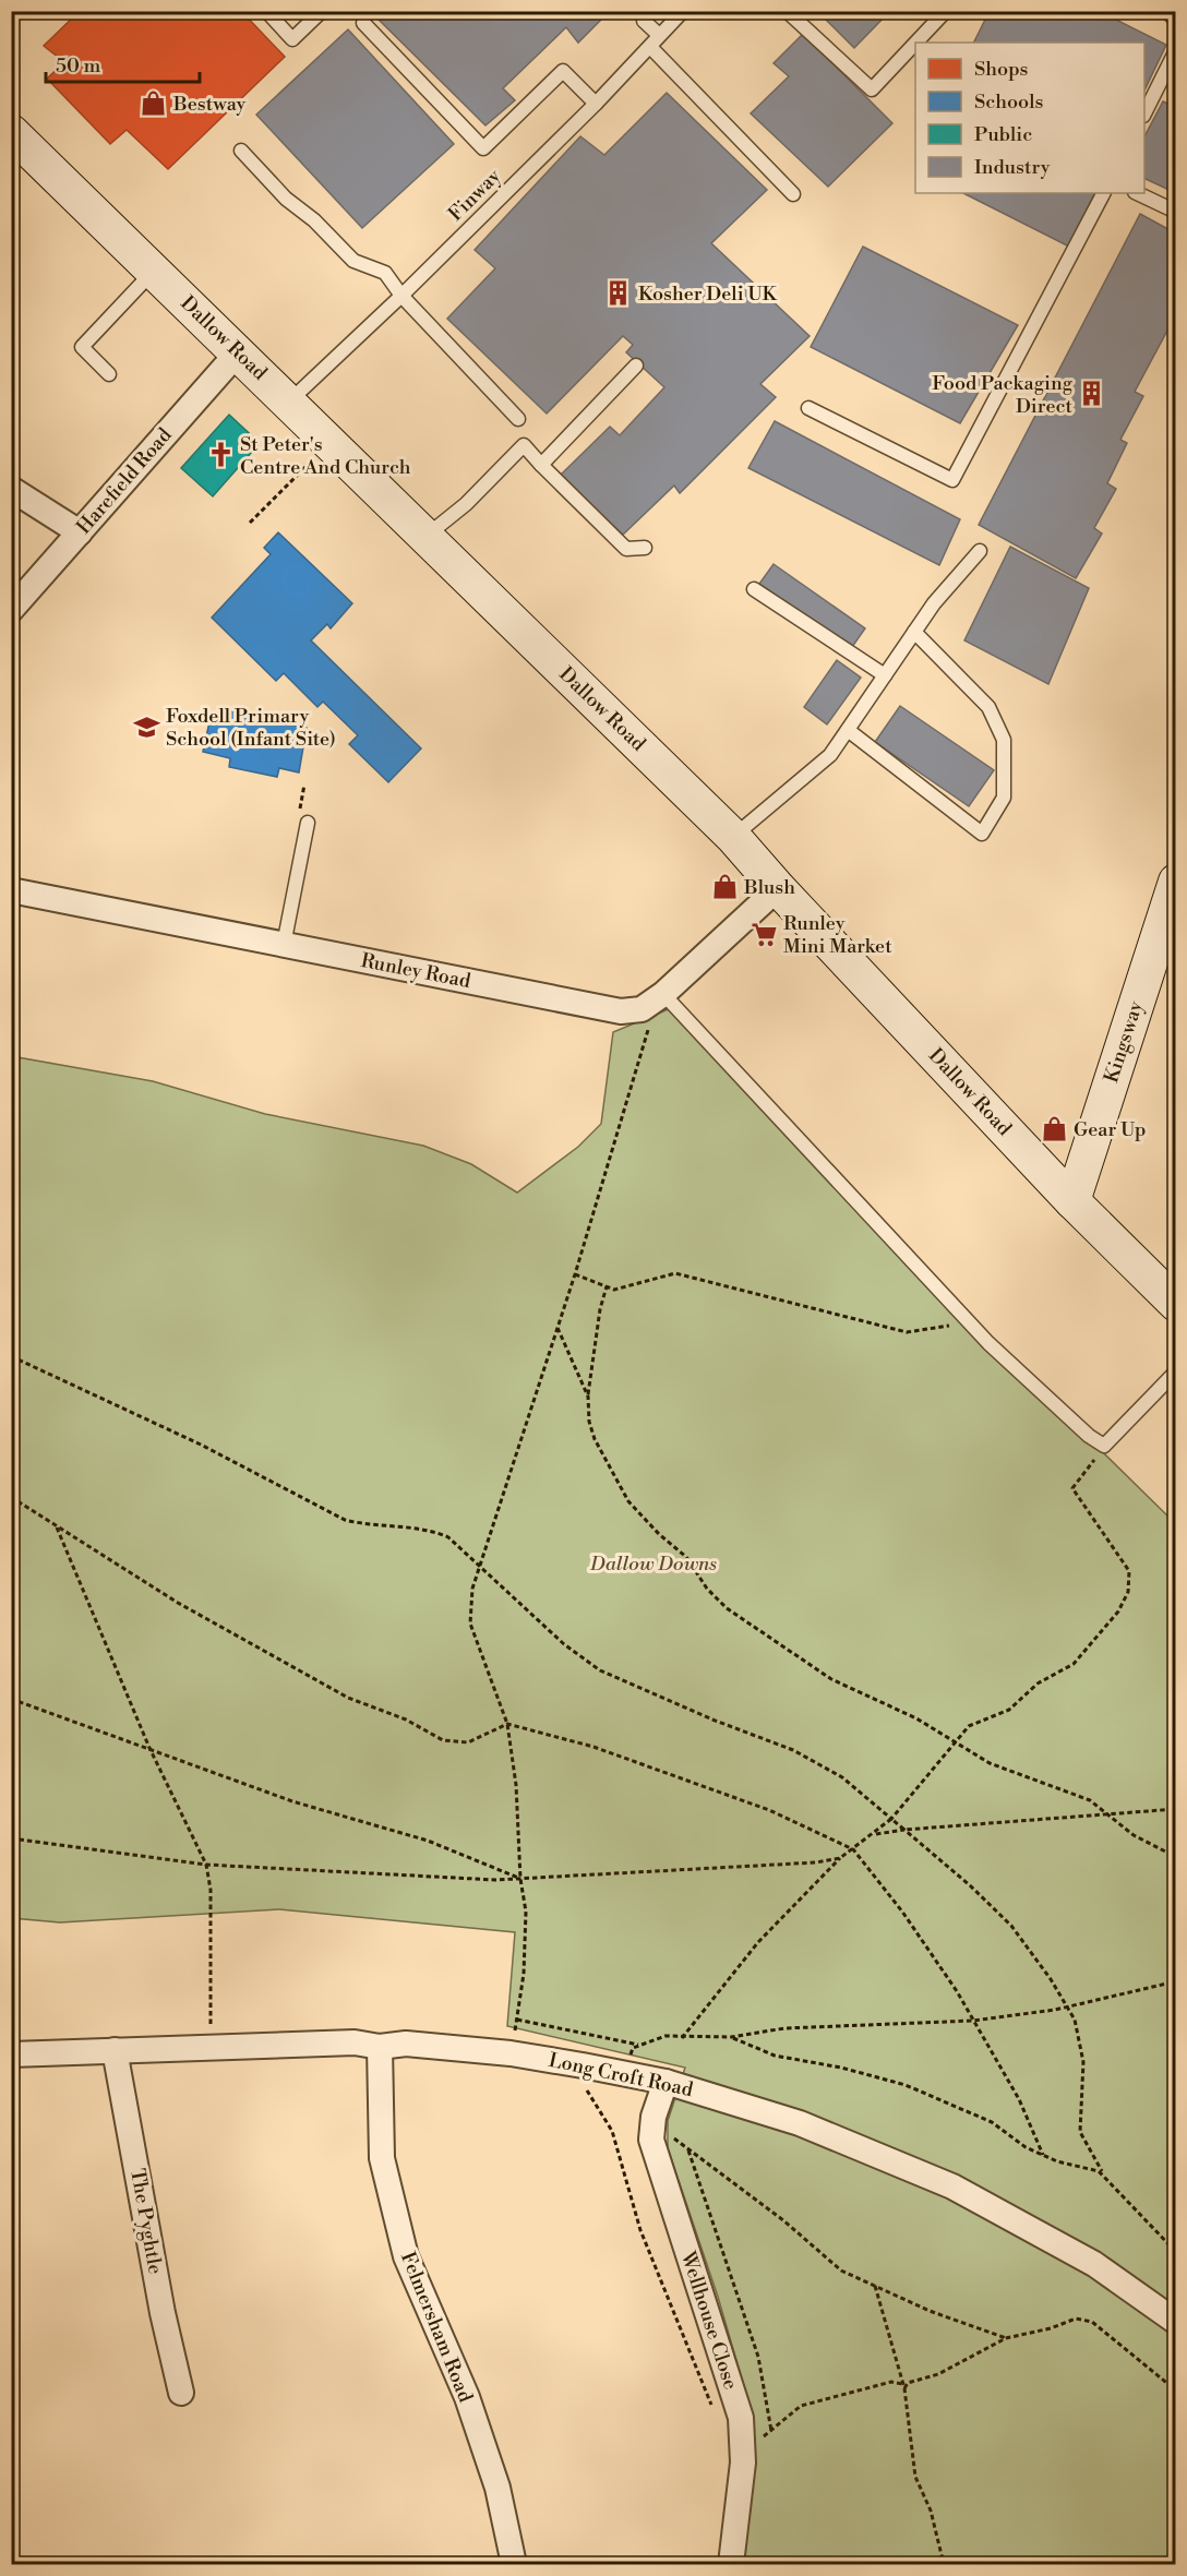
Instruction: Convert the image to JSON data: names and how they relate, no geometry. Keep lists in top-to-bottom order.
{
  "streets": {
    "street": [
      "Dallow Road",
      "Harefield Road",
      "Runley Road",
      "Kingsway",
      "Long Croft Road",
      "The Pyghtle",
      "Wellhouse Close",
      "Felmersham Road"
    ],
    "lane": ["Finway"]
  },
  "crossings": [
    ["Finway", "Dallow Road"],
    ["Dallow Road", "Harefield Road"],
    ["Dallow Road", "Kingsway"],
    ["Long Croft Road", "The Pyghtle"],
    ["Long Croft Road", "Wellhouse Close"],
    ["Long Croft Road", "Felmersham Road"]
  ],
  "parks": ["Dallow Downs"],
  "places": {
    "shop": ["Bestway", "Blush", "Gear Up"],
    "building": ["Kosher Deli UK", "Food Packaging Direct"],
    "church": ["St Peter's Centre And Church"],
    "school or university": ["Foxdell Primary School (Infant Site)"],
    "supermarket": ["Runley Mini Market"]
  },
  "legend": [
    "Shops",
    "Schools",
    "Public",
    "Industry"
  ],
  "scale_bar": "50 m"
}
